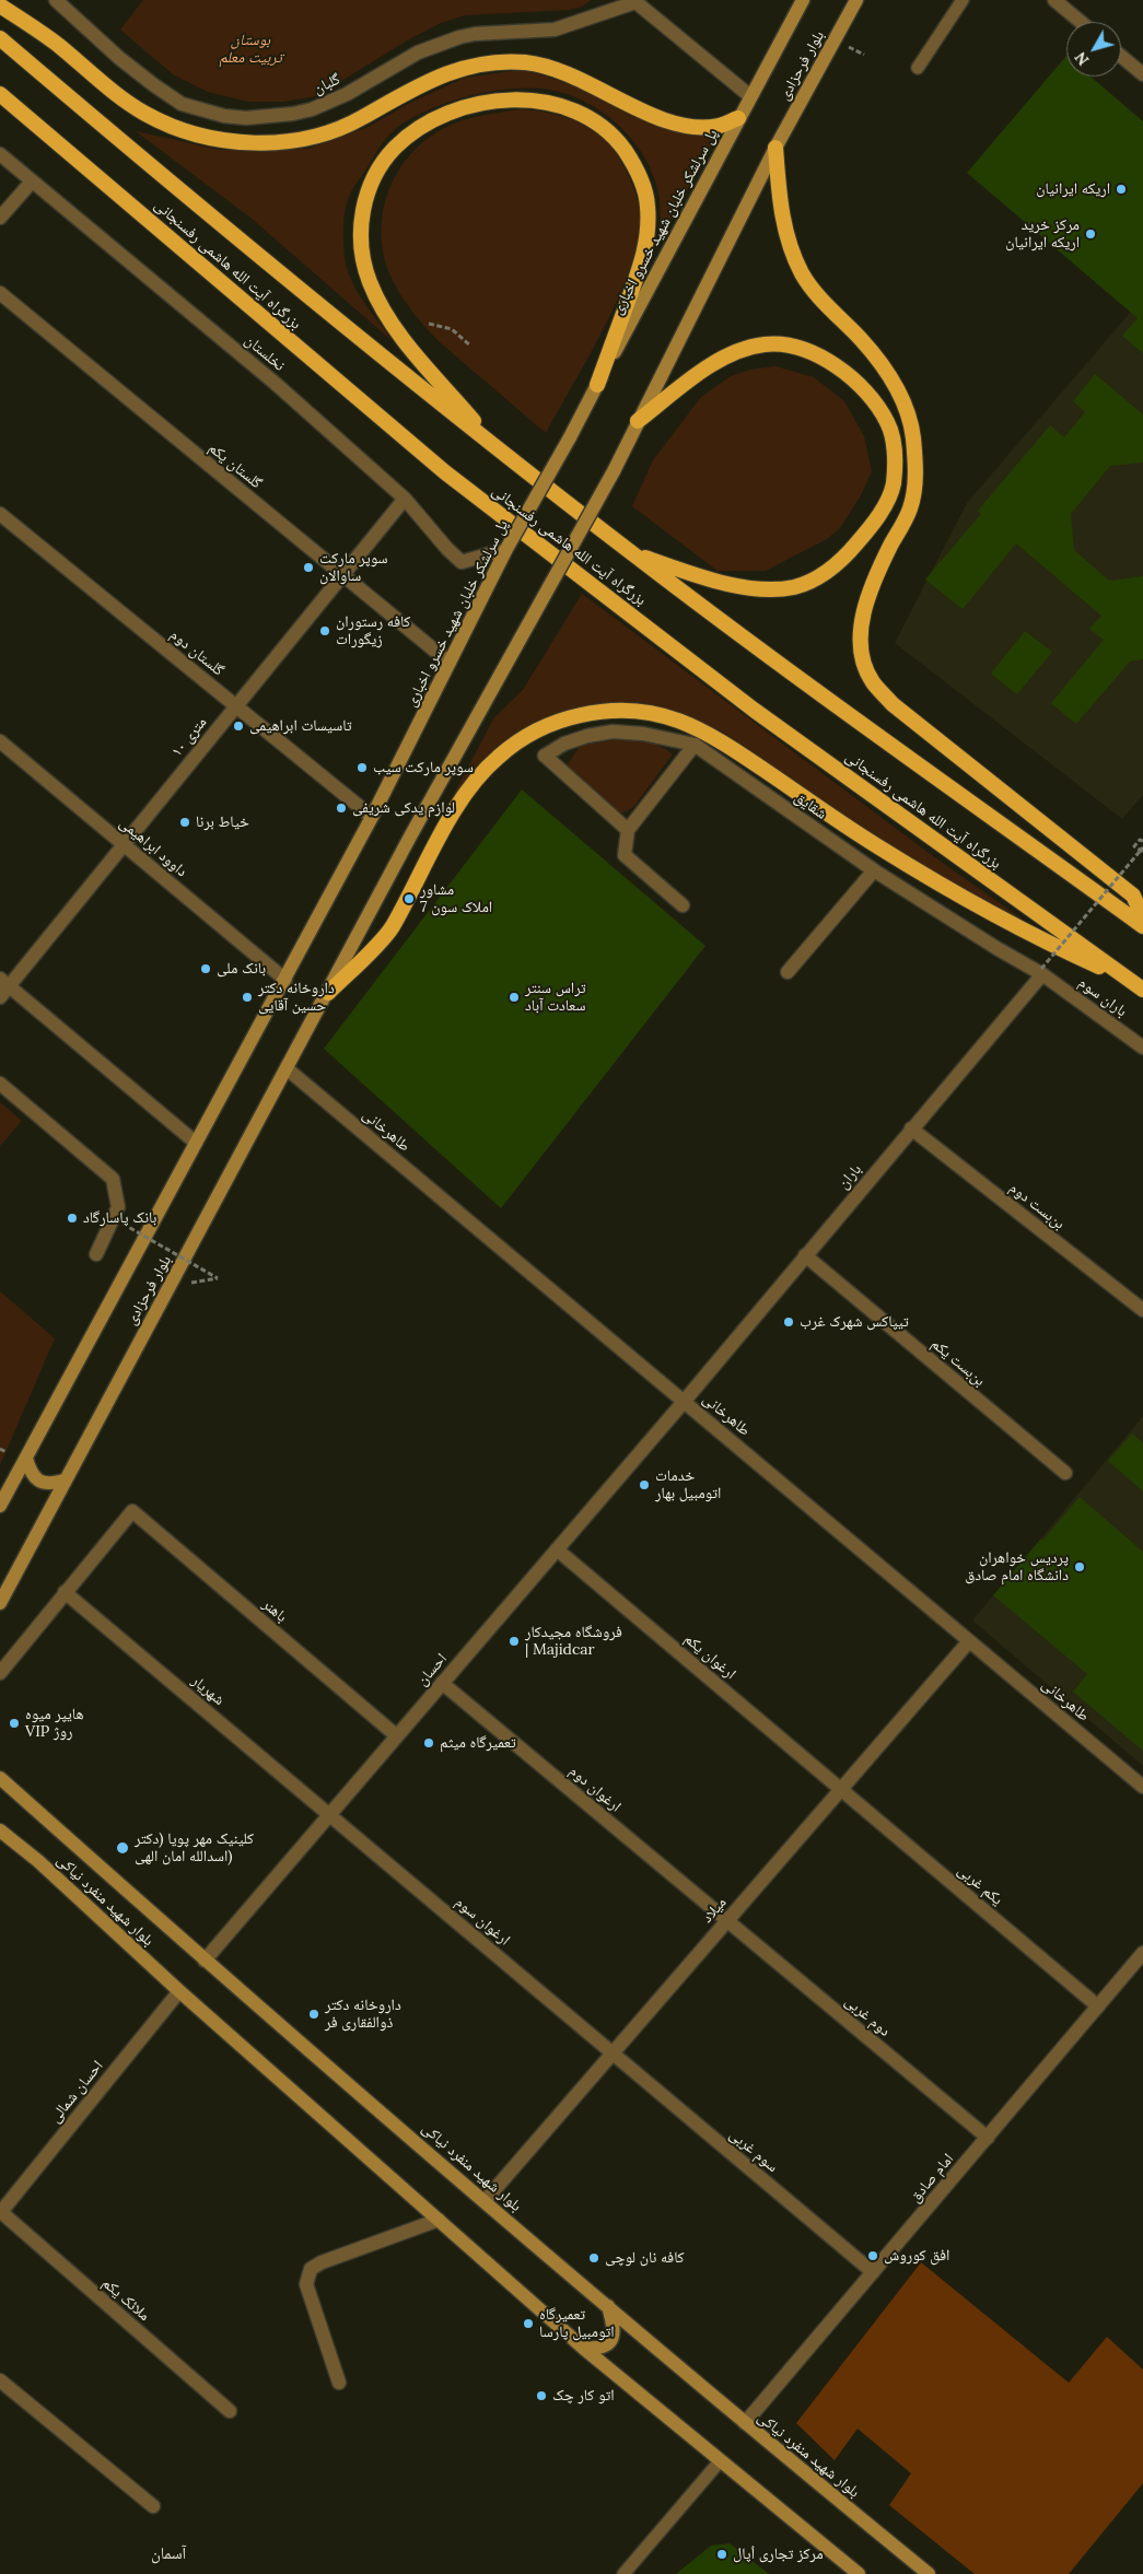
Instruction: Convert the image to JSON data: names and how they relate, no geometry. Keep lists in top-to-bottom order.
{
  "streets": {
    "highway": ["بزرگراه آیت الله هاشمی رفسنجانی"],
    "main road": ["بلوار فرحزادی", "پل سرلشکر خلبان شهید خسرو اخباری", "بلوار شهید منفرد نیاکی"],
    "street": [
      "گلبان",
      "نخلستان",
      "گلستان یکم",
      "گلستان دوم",
      "۱۰ متری",
      "شقایق",
      "داوود ابراهیمی",
      "باران سوم",
      "طاهرخانی",
      "باران",
      "بن‌بست دوم",
      "بن‌بست یکم",
      "باهنر",
      "ارغوان یکم",
      "احسان",
      "شهریار",
      "ارغوان دوم",
      "یکم غربی",
      "میلاد",
      "ارغوان سوم",
      "دوم غربی",
      "احسان شمالی",
      "سوم غربی",
      "امام صادق",
      "ملائک یکم"
    ]
  },
  "crossings": [
    ["بلوار فرحزادی", "پل سرلشکر خلبان شهید خسرو اخباری"],
    ["بلوار فرحزادی", "داوود ابراهیمی"],
    ["بلوار فرحزادی", "طاهرخانی"],
    ["پل سرلشکر خلبان شهید خسرو اخباری", "نخلستان"],
    ["پل سرلشکر خلبان شهید خسرو اخباری", "گلستان یکم"],
    ["پل سرلشکر خلبان شهید خسرو اخباری", "گلستان دوم"],
    ["پل سرلشکر خلبان شهید خسرو اخباری", "داوود ابراهیمی"],
    ["نخلستان", "۱۰ متری"],
    ["گلستان یکم", "۱۰ متری"],
    ["گلستان دوم", "۱۰ متری"],
    ["۱۰ متری", "داوود ابراهیمی"],
    ["شقایق", "باران سوم"],
    ["شقایق", "باران"],
    ["باران سوم", "باران"],
    ["طاهرخانی", "باران"],
    ["طاهرخانی", "احسان"],
    ["طاهرخانی", "میلاد"],
    ["باران", "بن‌بست دوم"],
    ["باران", "بن‌بست یکم"],
    ["باران", "احسان"],
    ["باهنر", "احسان"],
    ["باهنر", "شهریار"],
    ["ارغوان یکم", "احسان"],
    ["ارغوان یکم", "یکم غربی"],
    ["ارغوان یکم", "میلاد"],
    ["احسان", "شهریار"],
    ["احسان", "ارغوان دوم"],
    ["احسان", "بلوار شهید منفرد نیاکی"],
    ["احسان", "ارغوان سوم"],
    ["شهریار", "ارغوان سوم"],
    ["ارغوان دوم", "میلاد"],
    ["ارغوان دوم", "دوم غربی"],
    ["یکم غربی", "میلاد"],
    ["یکم غربی", "امام صادق"],
    ["بلوار شهید منفرد نیاکی", "میلاد"],
    ["بلوار شهید منفرد نیاکی", "احسان شمالی"],
    ["بلوار شهید منفرد نیاکی", "امام صادق"],
    ["میلاد", "ارغوان سوم"],
    ["میلاد", "دوم غربی"],
    ["میلاد", "سوم غربی"],
    ["ارغوان سوم", "سوم غربی"],
    ["دوم غربی", "امام صادق"],
    ["احسان شمالی", "ملائک یکم"],
    ["سوم غربی", "امام صادق"]
  ],
  "districts": ["آسمان"],
  "parks": ["بوستان تربیت معلم"],
  "places": [
    "اریکه ایرانیان",
    "مرکز خرید اریکه ایرانیان",
    "سوپر مارکت ساوالان",
    "کافه رستوران زیگورات",
    "تاسیسات ابراهیمی",
    "سوپر مارکت سیب",
    "لوازم یدکی شریفی",
    "خیاط برنا",
    "مشاور املاک سون 7",
    "بانک ملی",
    "داروخانه دکتر حسین آقایی",
    "تراس سنتر سعادت آباد",
    "بانک پاسارگاد",
    "تیپاکس شهرک غرب",
    "خدمات اتومبیل بهار",
    "پردیس خواهران دانشگاه امام صادق",
    "فروشگاه مجیدکار | Majidcar",
    "هایپر میوه VIP روژ",
    "تعمیرگاه میثم",
    "کلینیک مهر پویا (دکتر اسدالله امان الهی)",
    "داروخانه دکتر ذوالفقاری فر",
    "افق کوروش",
    "کافه نان لوچی",
    "تعمیرگاه اتومبیل پارسا",
    "اتو کار چک",
    "مرکز تجاری اُپال"
  ],
  "north": "bottom left"
}
